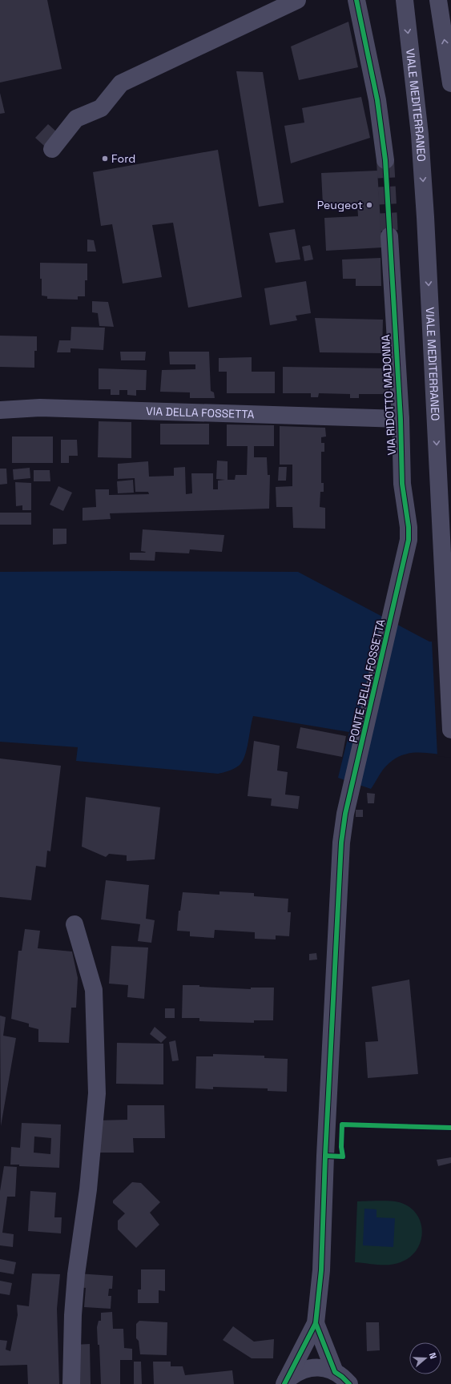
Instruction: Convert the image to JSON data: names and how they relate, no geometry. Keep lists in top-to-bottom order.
{
  "streets": {
    "street": [
      "VIALE MEDITERRANEO",
      "VIA RIDOTTO MADONNA",
      "VIA DELLA FOSSETTA",
      "PONTE DELLA FOSSETTA"
    ]
  },
  "crossings": [
    ["VIA RIDOTTO MADONNA", "VIA DELLA FOSSETTA"],
    ["VIA RIDOTTO MADONNA", "PONTE DELLA FOSSETTA"]
  ],
  "places": ["Ford", "Peugeot"],
  "north": "right"
}
